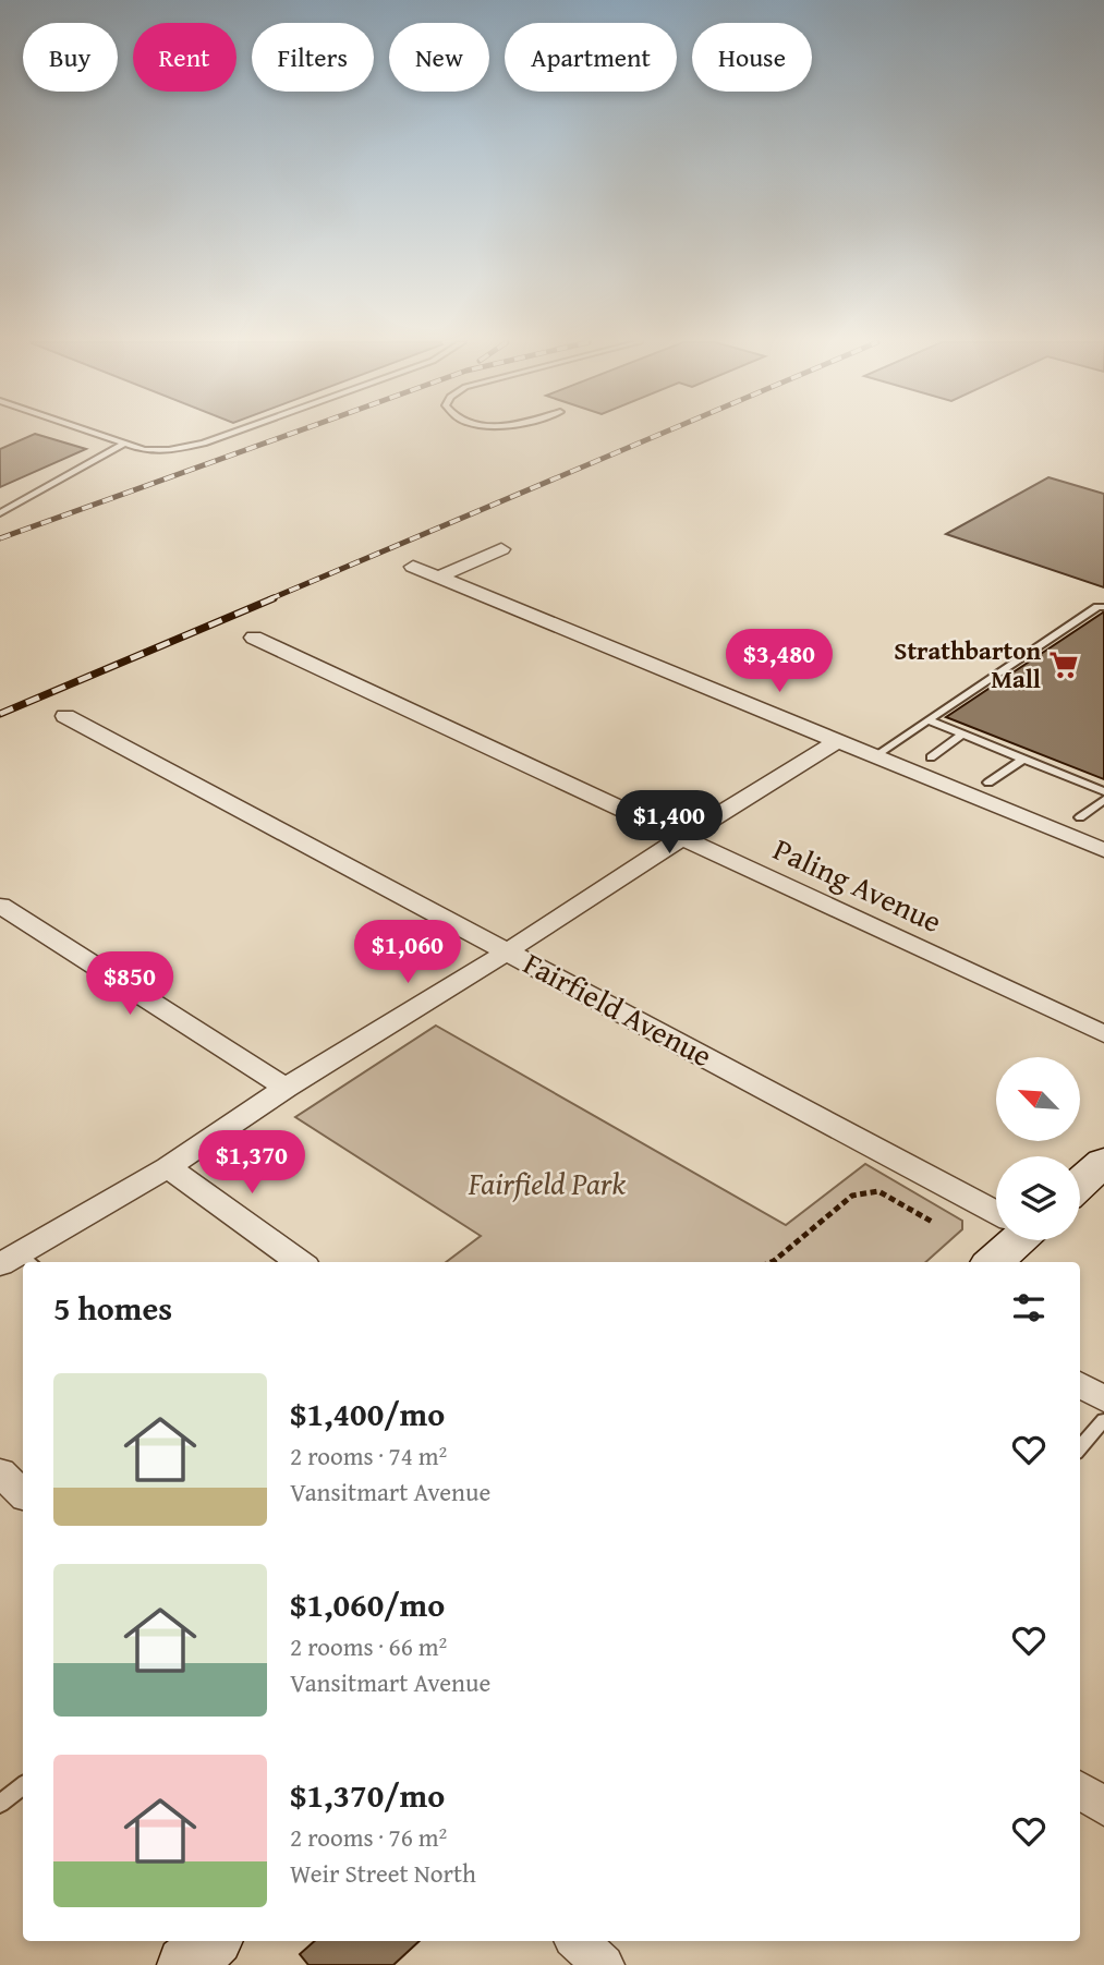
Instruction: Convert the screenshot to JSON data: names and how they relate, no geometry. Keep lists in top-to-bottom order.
{
  "streets": {
    "street": ["Paling Avenue", "Fairfield Avenue"]
  },
  "parks": ["Fairfield Park"],
  "places": {
    "supermarket": ["Strathbarton Mall"]
  },
  "north": "top left",
  "page": {
    "chip": [
      "Buy",
      "Rent",
      "Filters",
      "New",
      "Apartment",
      "House"
    ],
    "price": [
      "$3,480",
      "$1,400",
      "$1,060",
      "$850",
      "$1,370"
    ],
    "heading": "5 homes",
    "list": [
      {
        "name": "$1,400/mo",
        "note": "2 rooms · 74 m² · Vansitmart Avenue"
      },
      {
        "name": "$1,060/mo",
        "note": "2 rooms · 66 m² · Vansitmart Avenue"
      },
      {
        "name": "$1,370/mo",
        "note": "2 rooms · 76 m² · Weir Street North"
      }
    ]
  }
}
